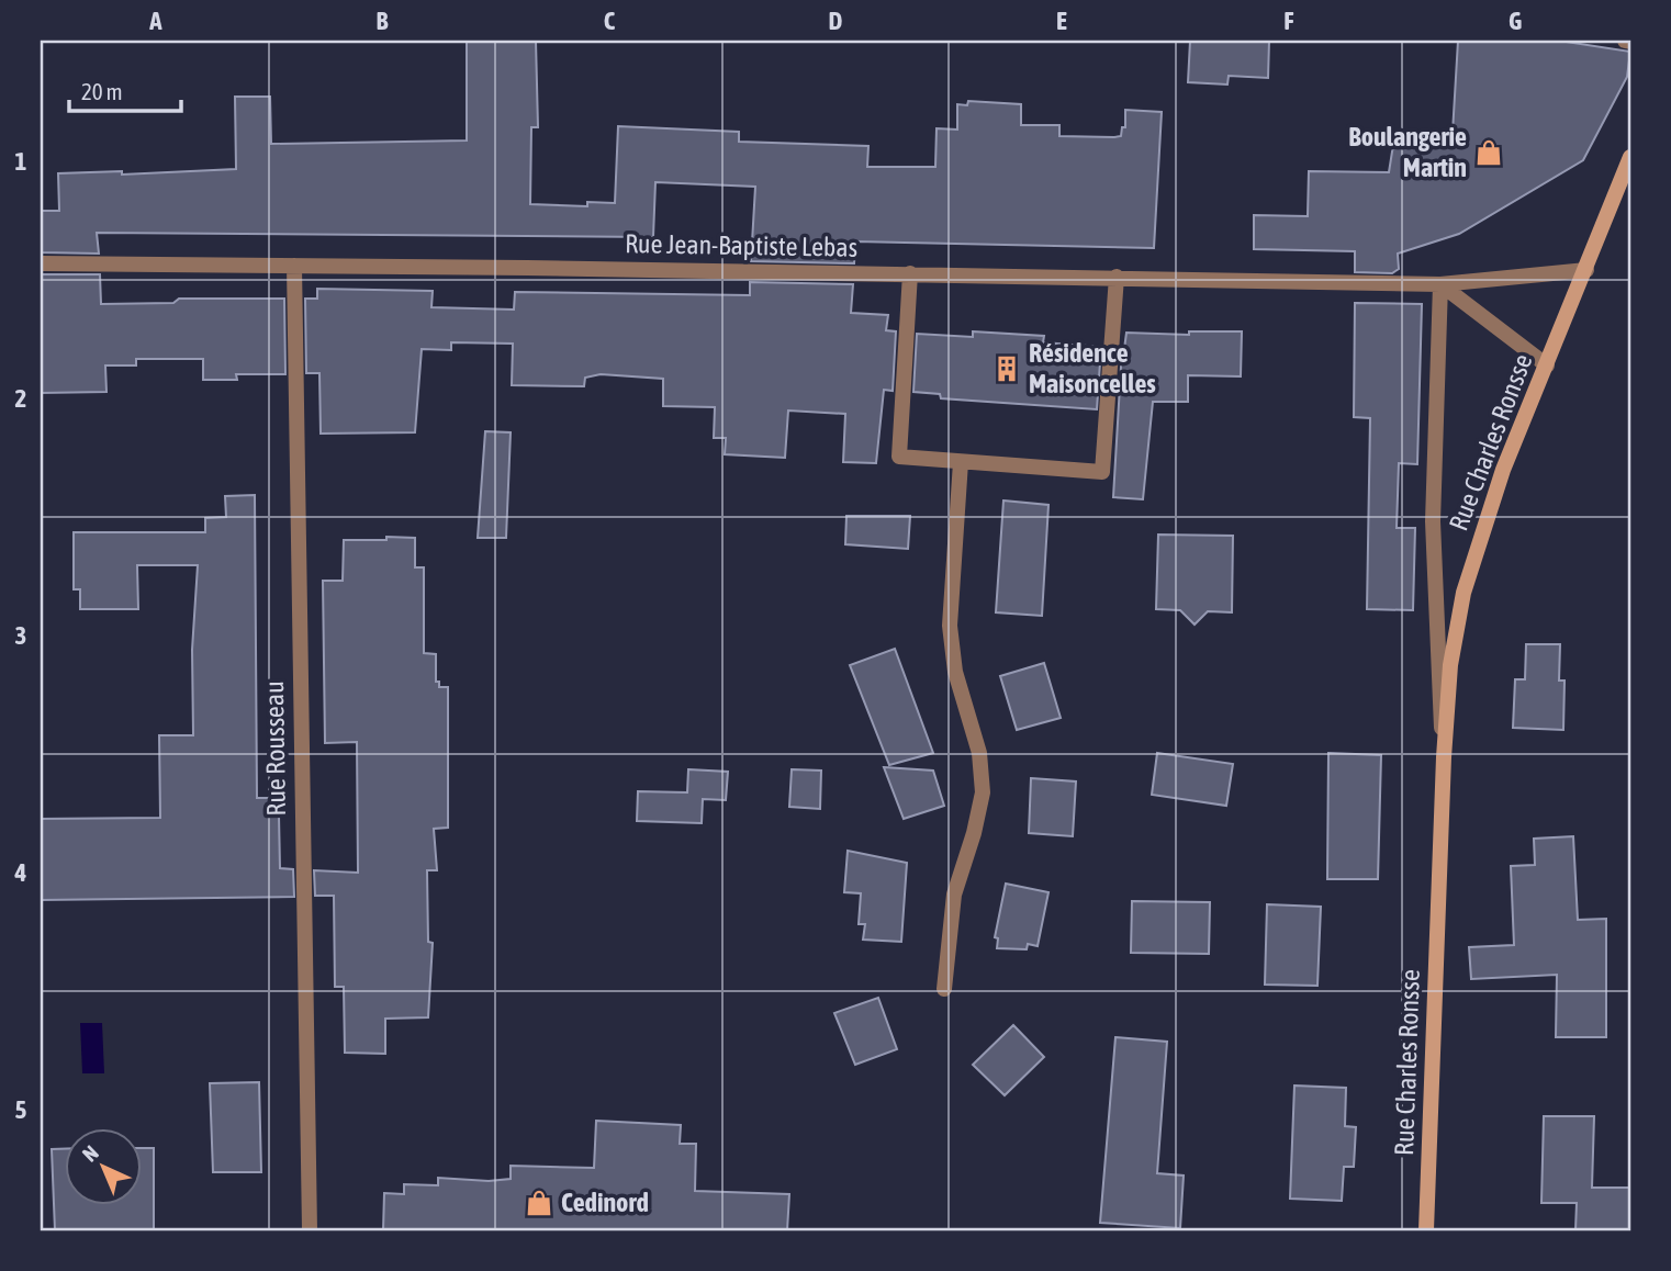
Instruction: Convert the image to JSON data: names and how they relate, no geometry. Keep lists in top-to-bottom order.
{
  "streets": {
    "main road": ["Rue Charles Ronsse"],
    "street": ["Rue Jean-Baptiste Lebas", "Rue Rousseau"]
  },
  "crossings": [
    ["Rue Jean-Baptiste Lebas", "Rue Charles Ronsse"],
    ["Rue Jean-Baptiste Lebas", "Rue Rousseau"]
  ],
  "places": {
    "shop": ["Boulangerie Martin", "Cedinord"],
    "building": ["Résidence Maisoncelles"]
  },
  "scale_bar": "20 m",
  "north": "top left",
  "grid": {
    "columns": [
      "A",
      "B",
      "C",
      "D",
      "E",
      "F",
      "G"
    ],
    "rows": [
      "1",
      "2",
      "3",
      "4",
      "5"
    ]
  }
}
